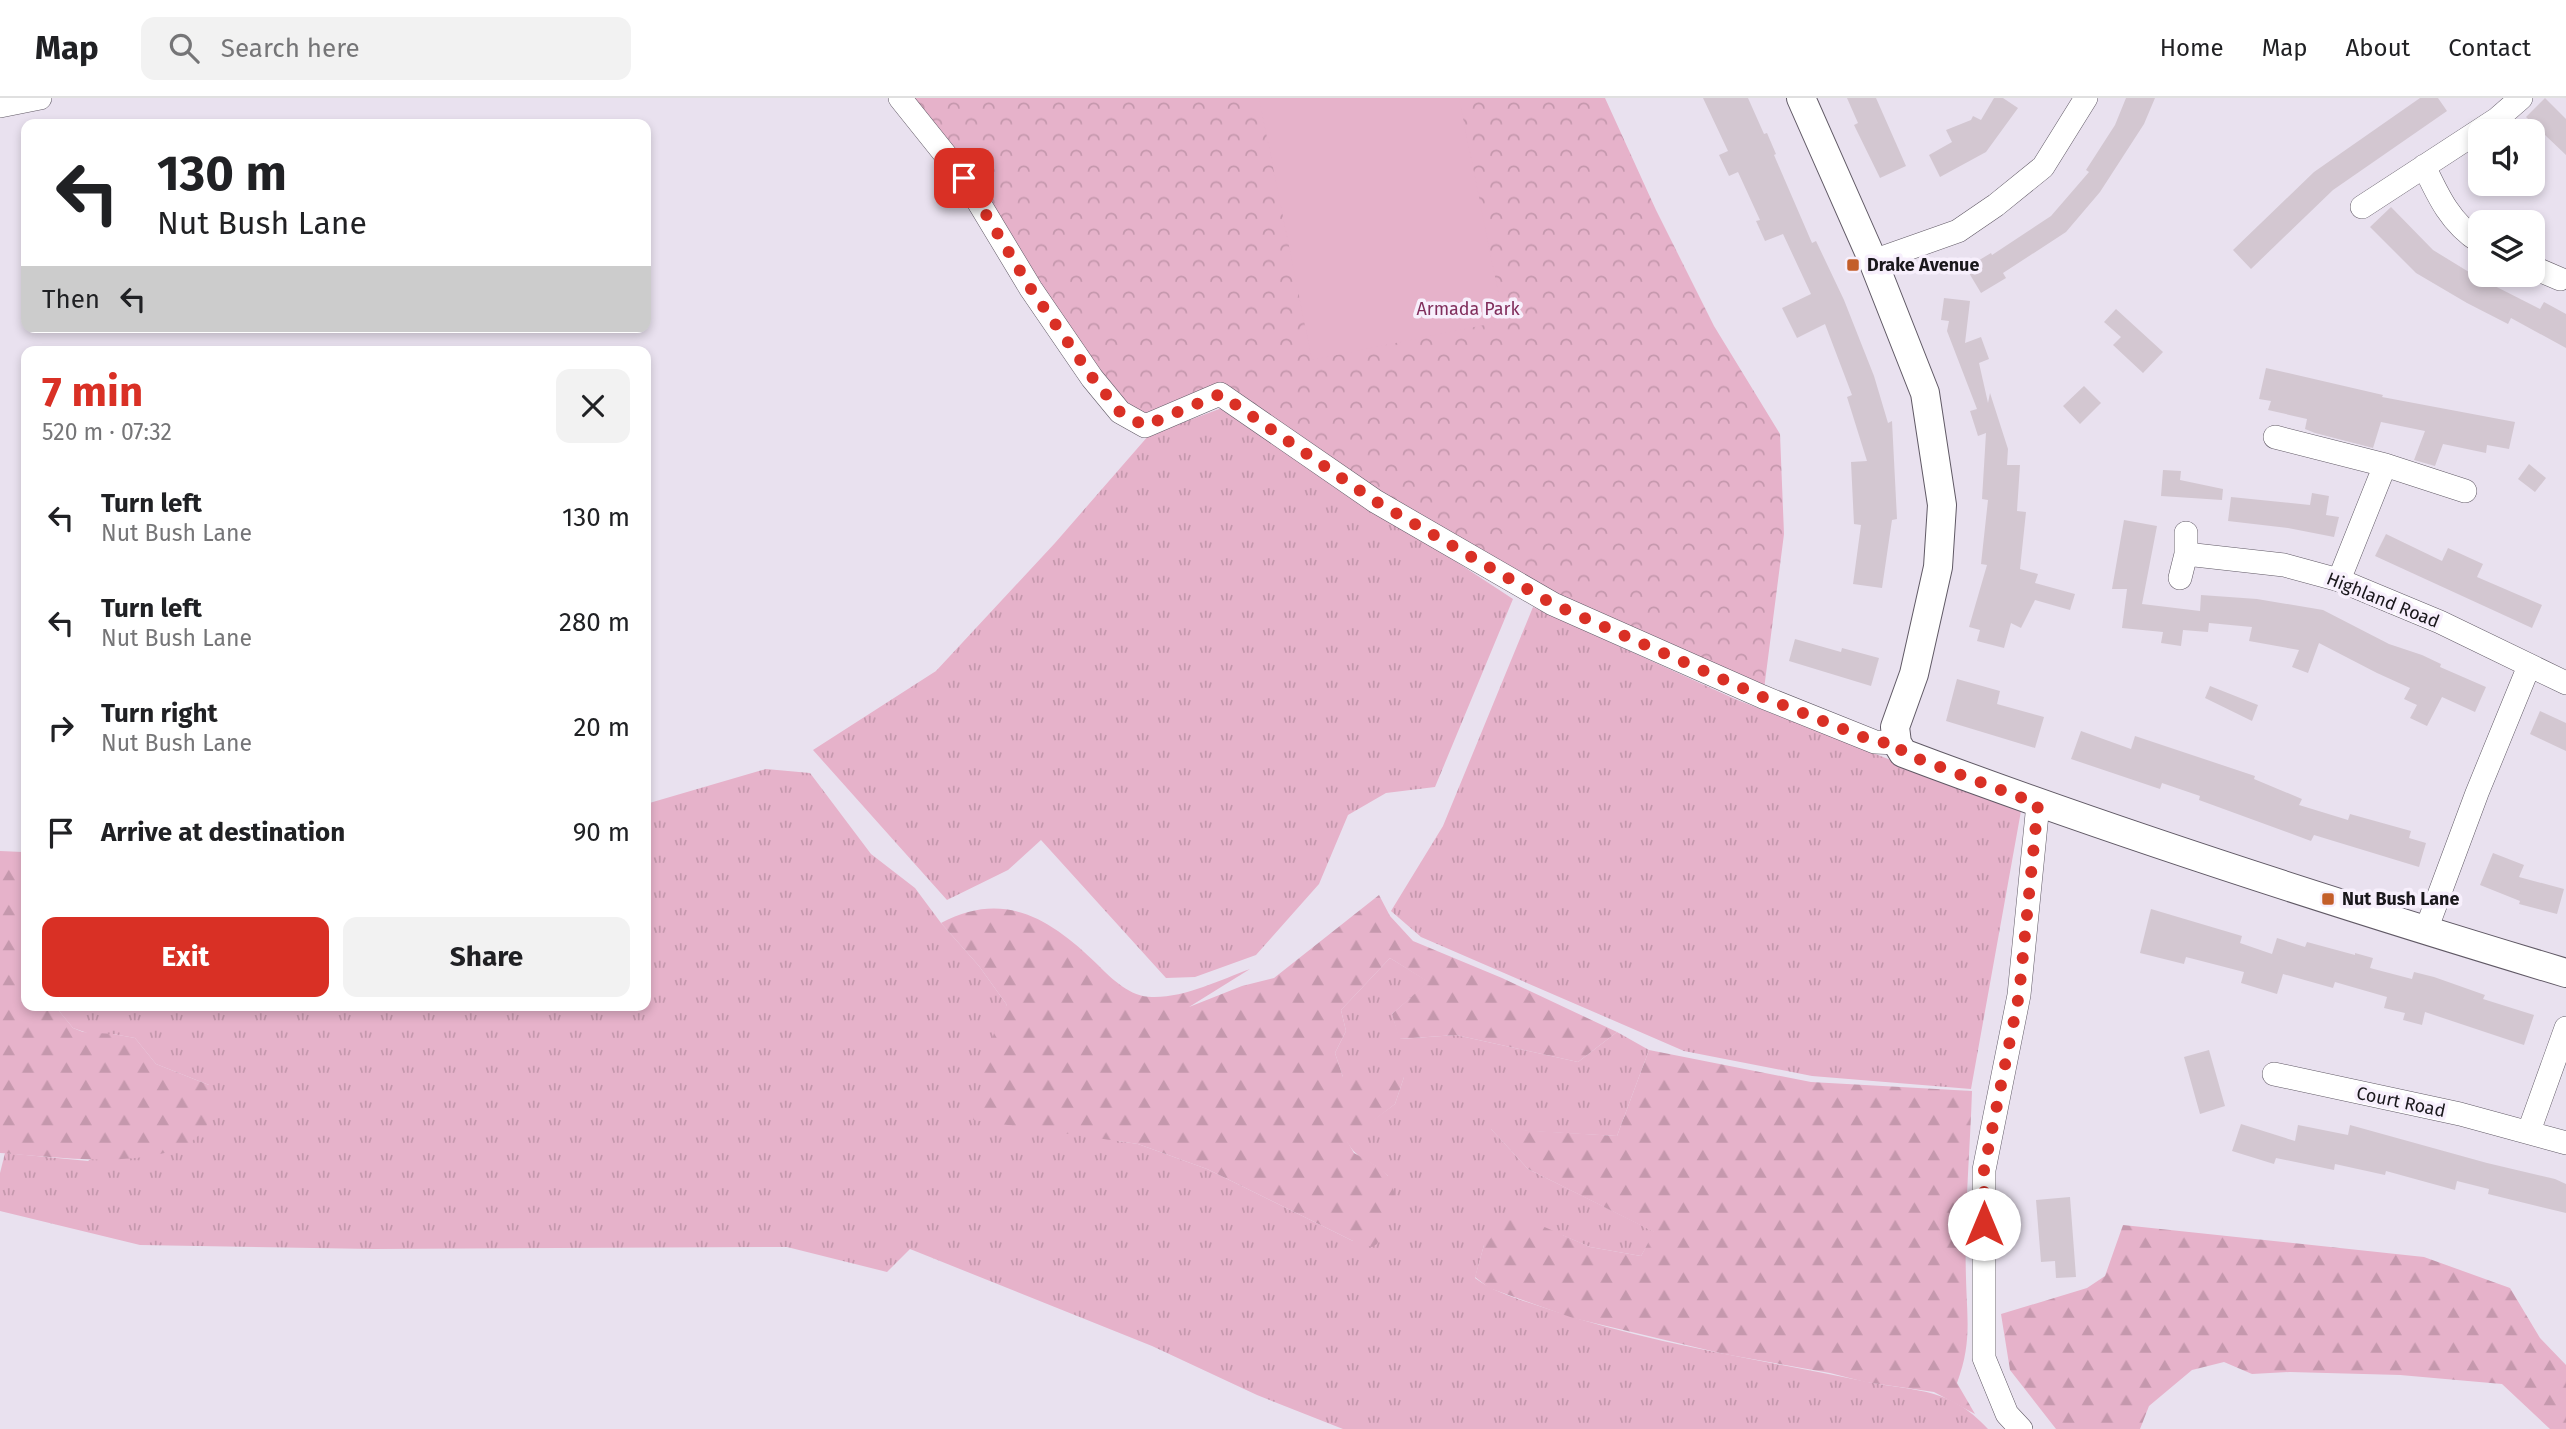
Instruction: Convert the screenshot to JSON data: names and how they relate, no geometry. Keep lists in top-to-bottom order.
{
  "streets": {
    "street": ["Highland Road", "Court Road"]
  },
  "parks": ["Armada Park"],
  "places": {
    "transit": ["Drake Avenue", "Nut Bush Lane"]
  },
  "page": {
    "header": "Map",
    "search": "Search here",
    "nav": [
      "Home",
      "Map",
      "About",
      "Contact"
    ],
    "turn": ["130 m", "Nut Bush Lane"],
    "then": "Then",
    "heading": ["7 min", "520 m · 07:32"],
    "list": [
      {
        "name": "Turn left",
        "note": "Nut Bush Lane",
        "value": "130 m"
      },
      {
        "name": "Turn left",
        "note": "Nut Bush Lane",
        "value": "280 m"
      },
      {
        "name": "Turn right",
        "note": "Nut Bush Lane",
        "value": "20 m"
      },
      {
        "name": "Arrive at destination",
        "value": "90 m"
      }
    ],
    "buttons": ["Exit", "Share"]
  }
}
